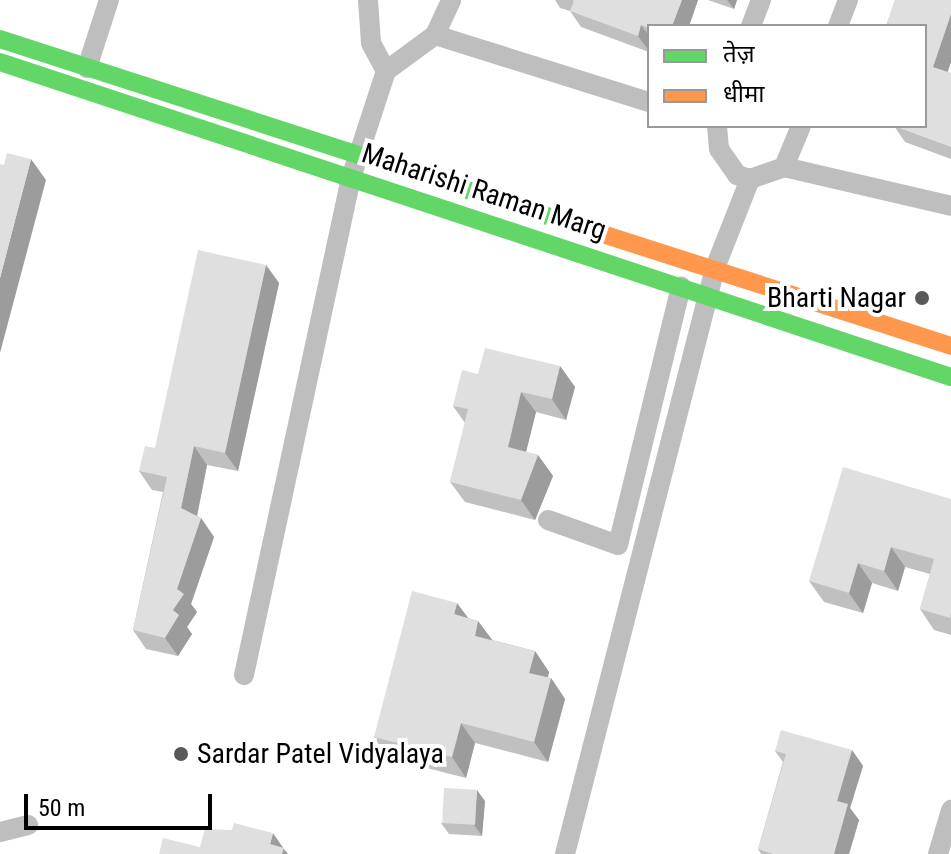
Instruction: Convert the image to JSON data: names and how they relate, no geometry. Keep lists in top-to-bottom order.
{
  "streets": {
    "main road": ["Maharishi Raman Marg"]
  },
  "places": ["Bharti Nagar", "Sardar Patel Vidyalaya"],
  "legend": ["तेज़", "धीमा"],
  "scale_bar": "50 m"
}
